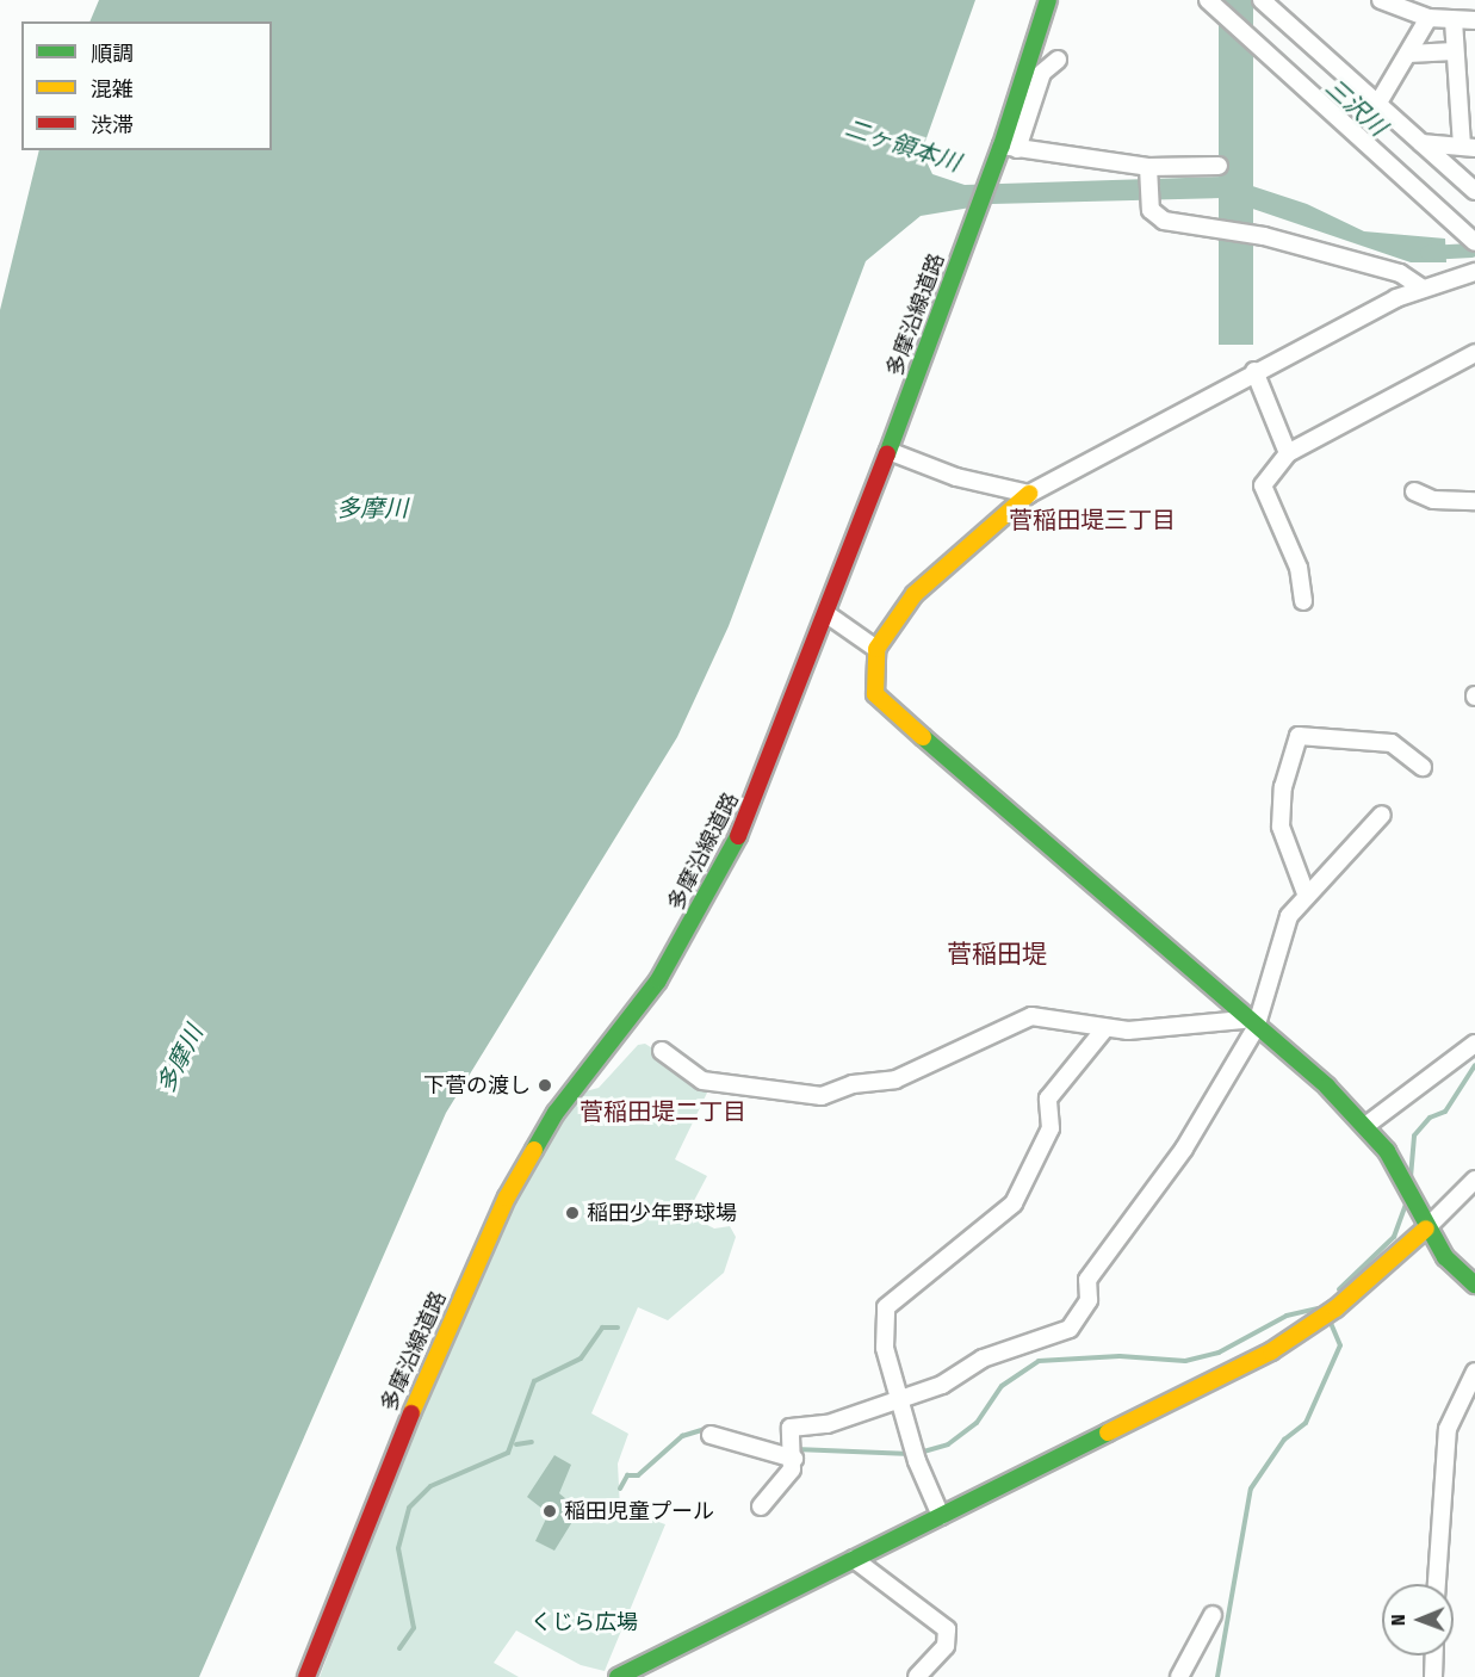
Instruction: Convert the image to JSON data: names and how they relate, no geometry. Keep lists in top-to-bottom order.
{
  "streets": {
    "street": ["多摩沿線道路"]
  },
  "districts": ["菅稲田堤三丁目", "菅稲田堤", "菅稲田堤二丁目"],
  "water": ["三沢川", "二ヶ領本川", "多摩川"],
  "parks": ["くじら広場"],
  "places": ["下菅の渡し", "稲田少年野球場", "稲田児童プール"],
  "legend": ["順調", "混雑", "渋滞"],
  "north": "left"
}
